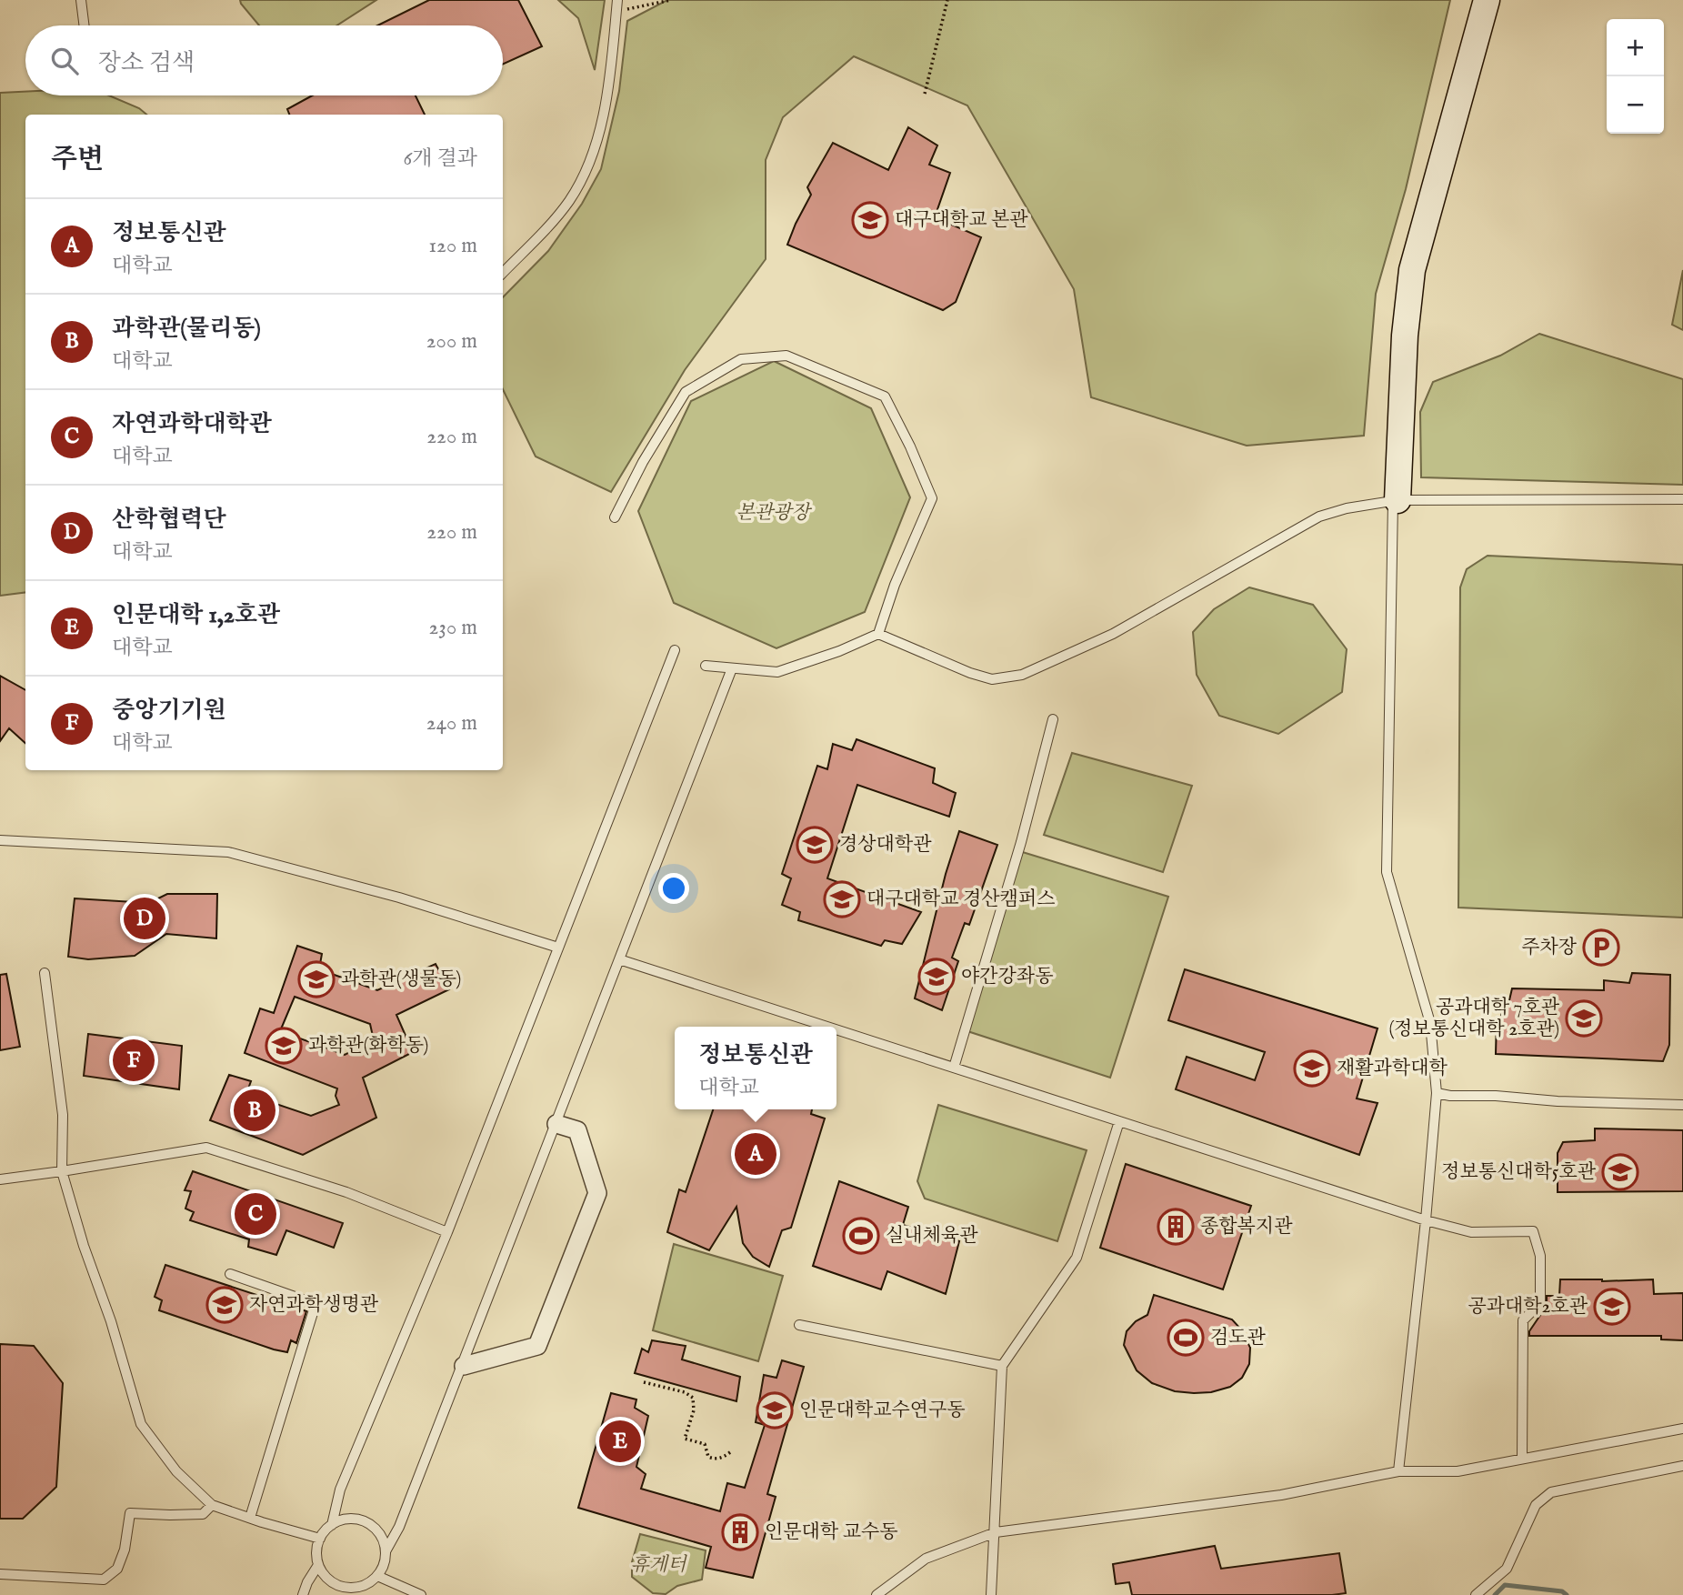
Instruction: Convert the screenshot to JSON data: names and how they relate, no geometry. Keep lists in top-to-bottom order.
{
  "parks": ["본관광장", "휴게터"],
  "places": {
    "school or university": [
      "대구대학교 본관",
      "경상대학관",
      "대구대학교 경산캠퍼스",
      "야간강좌동",
      "과학관(생물동)",
      "공과대학 7호관 (정보통신대학 2호관)",
      "과학관(화학동)",
      "재활과학대학",
      "정보통신대학5호관",
      "자연과학생명관",
      "공과대학2호관",
      "인문대학교수연구동"
    ],
    "parking": ["주차장"],
    "building": ["종합복지관", "인문대학 교수동"],
    "sports": ["실내체육관", "검도관"]
  },
  "page": {
    "map_buttons": ["+", "−"],
    "search": "장소 검색",
    "heading": ["주변", "6개 결과"],
    "list": [
      {
        "mark": "A",
        "name": "정보통신관",
        "note": "대학교",
        "value": "120 m"
      },
      {
        "mark": "B",
        "name": "과학관(물리동)",
        "note": "대학교",
        "value": "200 m"
      },
      {
        "mark": "C",
        "name": "자연과학대학관",
        "note": "대학교",
        "value": "220 m"
      },
      {
        "mark": "D",
        "name": "산학협력단",
        "note": "대학교",
        "value": "220 m"
      },
      {
        "mark": "E",
        "name": "인문대학 1,2호관",
        "note": "대학교",
        "value": "230 m"
      },
      {
        "mark": "F",
        "name": "중앙기기원",
        "note": "대학교",
        "value": "240 m"
      }
    ],
    "pins": [
      "D",
      "F",
      "B",
      "A",
      "C",
      "E"
    ],
    "popup": ["정보통신관", "대학교"]
  }
}
